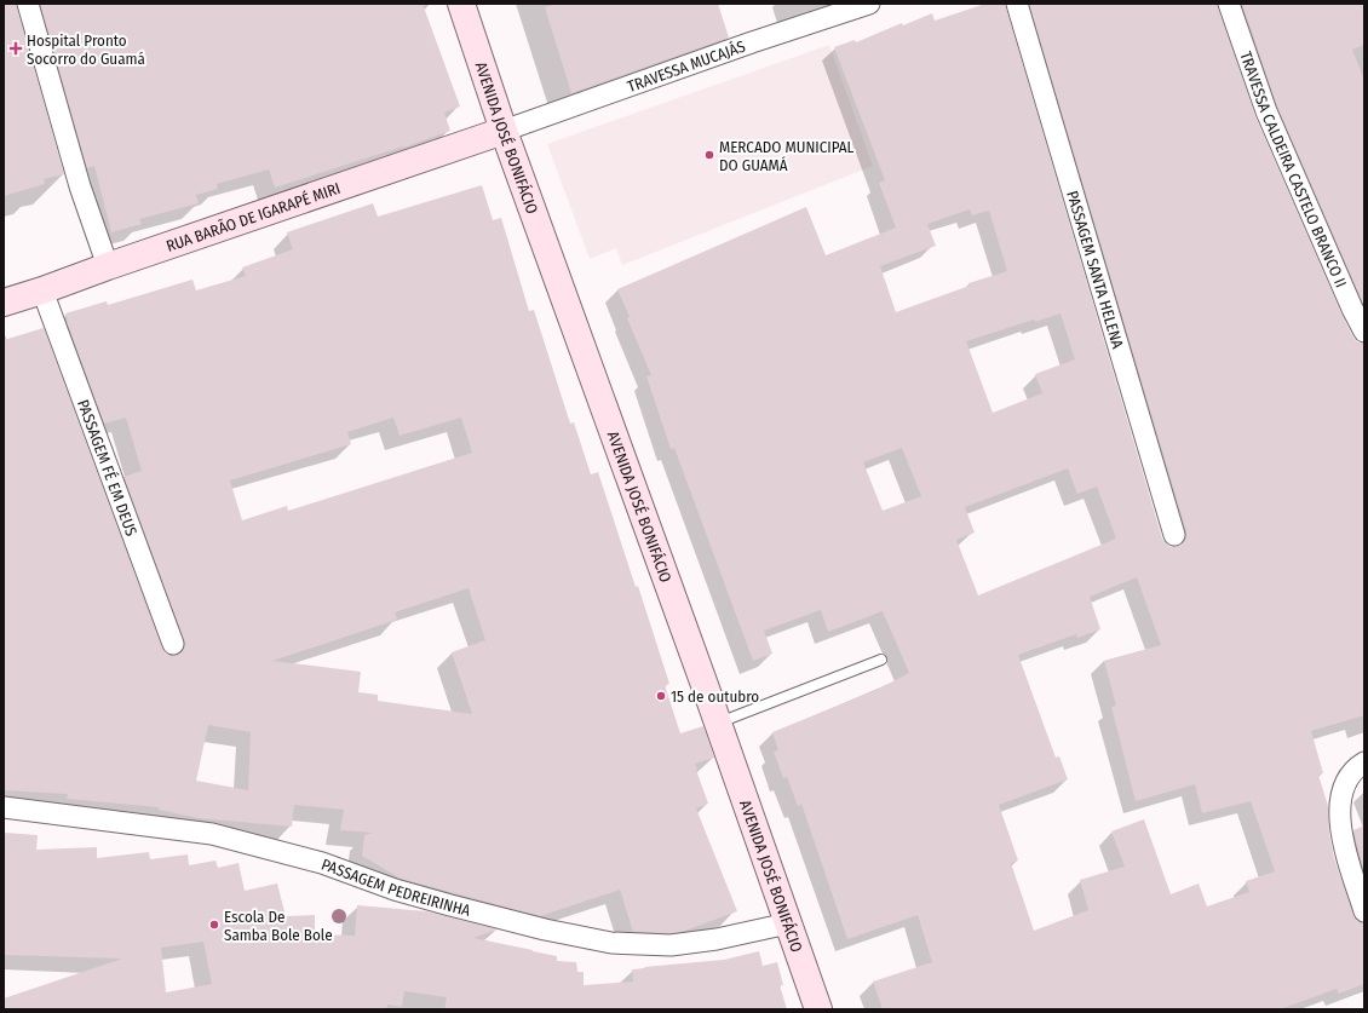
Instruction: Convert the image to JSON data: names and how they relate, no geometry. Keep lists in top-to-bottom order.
{
  "streets": {
    "main road": ["AVENIDA JOSÉ BONIFÁCIO", "RUA BARÃO DE IGARAPÉ MIRI"],
    "street": [
      "TRAVESSA MUCAJÁS",
      "TRAVESSA CALDEIRA CASTELO BRANCO II",
      "PASSAGEM SANTA HELENA",
      "PASSAGEM FÉ EM DEUS",
      "PASSAGEM PEDREIRINHA"
    ]
  },
  "crossings": [
    ["TRAVESSA MUCAJÁS", "AVENIDA JOSÉ BONIFÁCIO"],
    ["TRAVESSA MUCAJÁS", "RUA BARÃO DE IGARAPÉ MIRI"],
    ["AVENIDA JOSÉ BONIFÁCIO", "RUA BARÃO DE IGARAPÉ MIRI"],
    ["AVENIDA JOSÉ BONIFÁCIO", "PASSAGEM PEDREIRINHA"],
    ["RUA BARÃO DE IGARAPÉ MIRI", "PASSAGEM FÉ EM DEUS"]
  ],
  "places": {
    "health": ["Hospital Pronto Socorro do Guamá"],
    "other": ["MERCADO MUNICIPAL DO GUAMÁ", "15 de outubro", "Escola De Samba Bole Bole"]
  }
}
